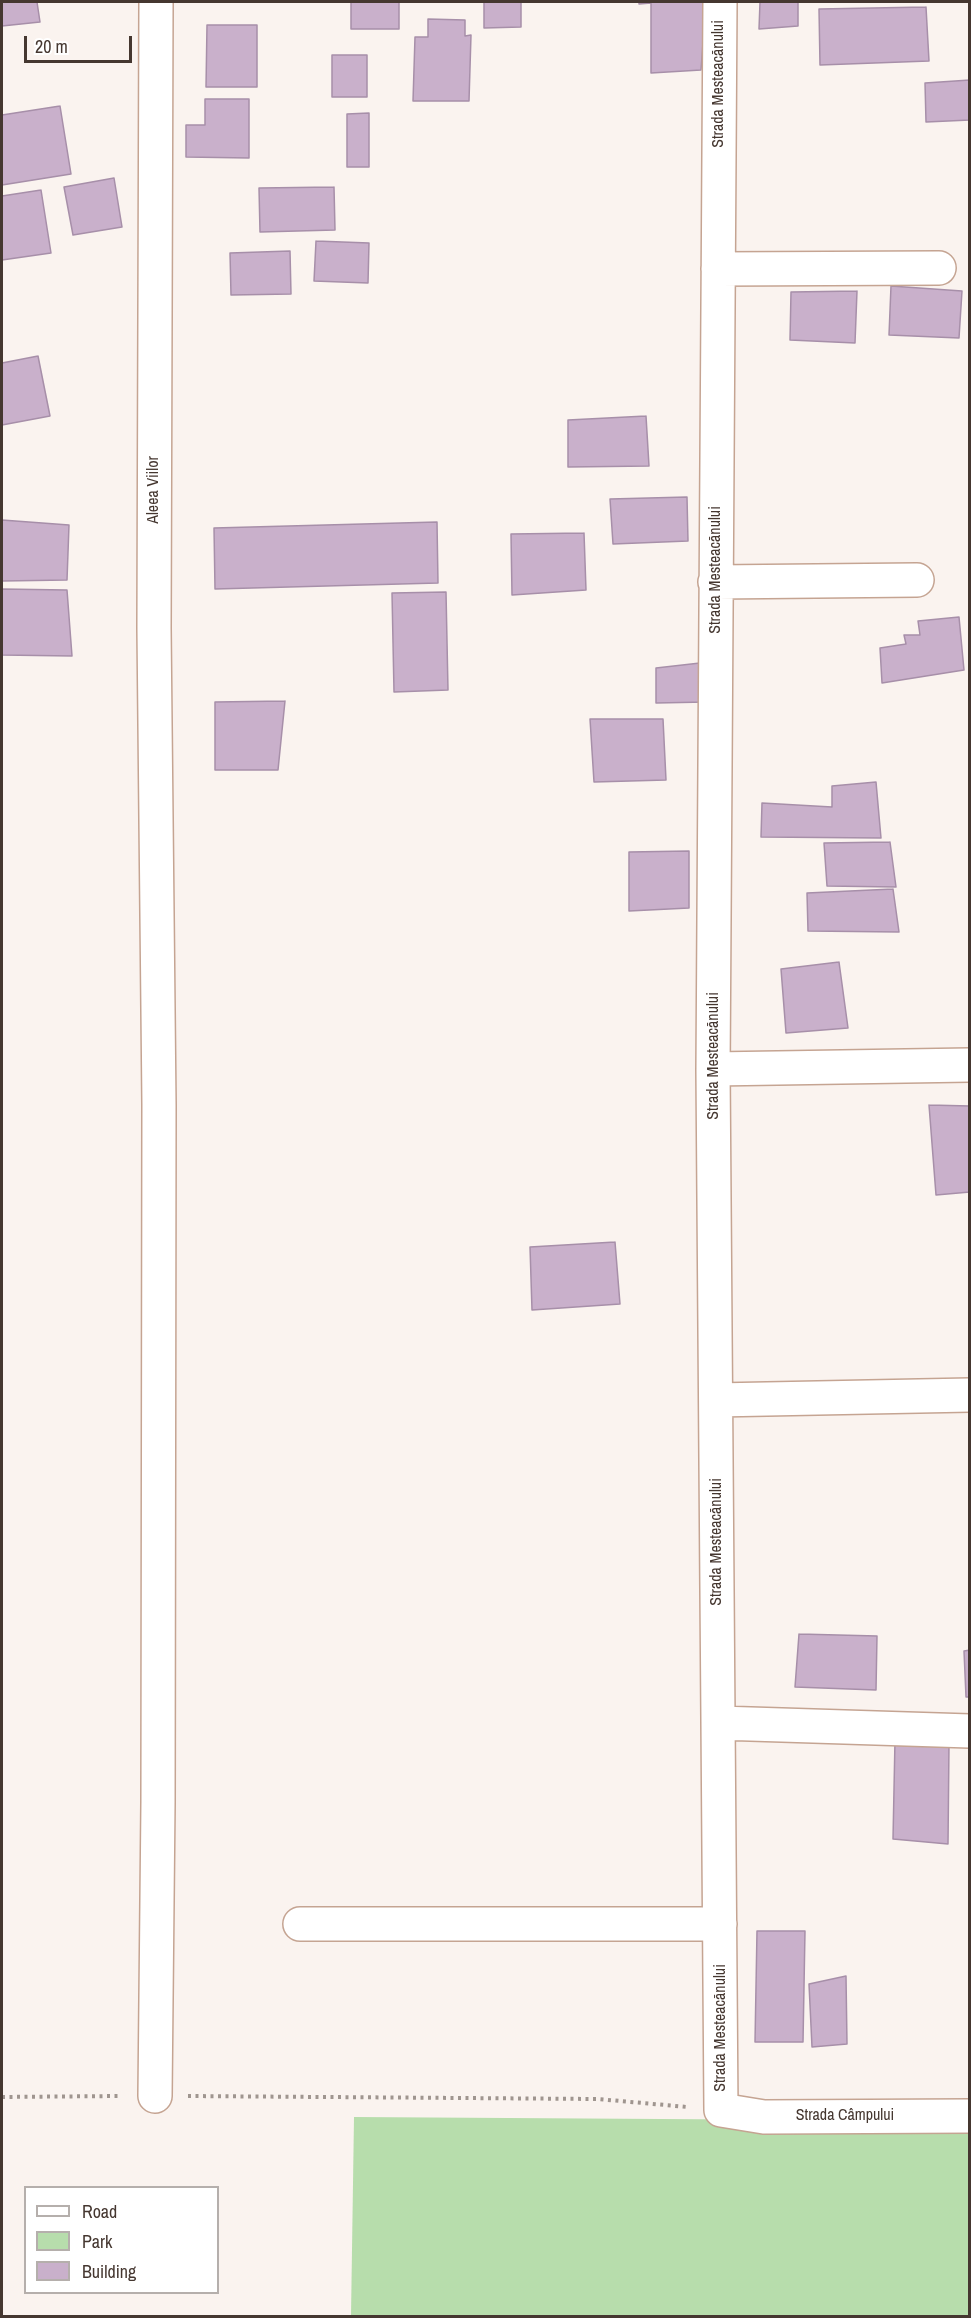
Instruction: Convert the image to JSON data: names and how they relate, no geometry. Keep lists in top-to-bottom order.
{
  "streets": {
    "street": ["Strada Mesteacănului", "Aleea Viilor", "Strada Câmpului"]
  },
  "crossings": [
    ["Strada Mesteacănului", "Strada Câmpului"]
  ],
  "legend": ["Road", "Park", "Building"],
  "scale_bar": "20 m"
}
